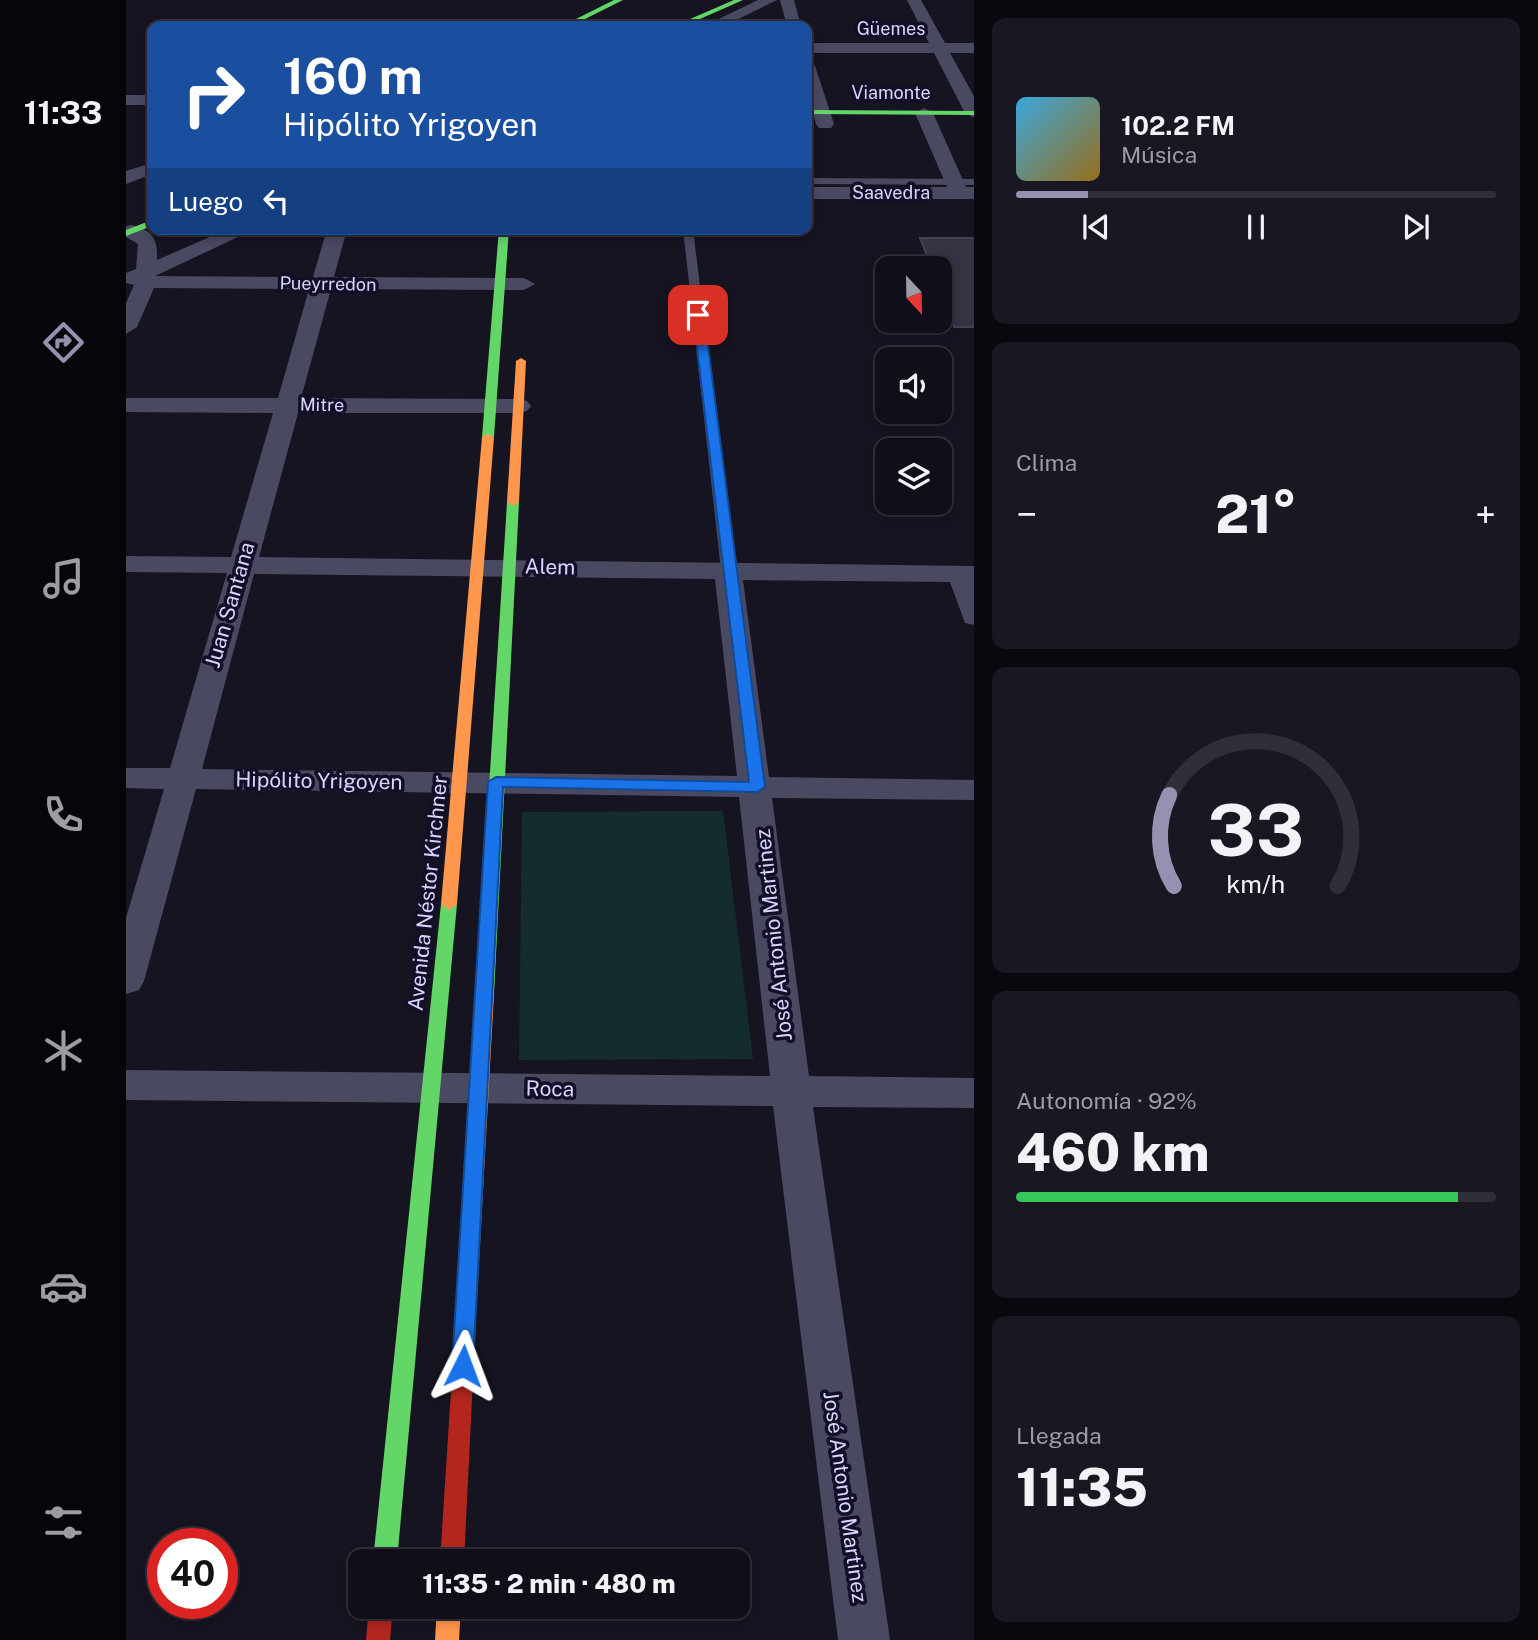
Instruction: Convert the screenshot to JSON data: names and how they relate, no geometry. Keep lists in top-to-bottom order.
{
  "streets": {
    "street": [
      "Güemes",
      "Viamonte",
      "Saavedra",
      "Pueyrredon",
      "Mitre",
      "Alem",
      "Juan Santana",
      "Hipólito Yrigoyen",
      "Avenida Néstor Kirchner",
      "José Antonio Martinez",
      "Roca"
    ]
  },
  "crossings": [
    ["Pueyrredon", "Juan Santana"],
    ["Pueyrredon", "Avenida Néstor Kirchner"],
    ["Mitre", "Juan Santana"],
    ["Mitre", "Avenida Néstor Kirchner"],
    ["Alem", "Juan Santana"],
    ["Alem", "Avenida Néstor Kirchner"],
    ["Alem", "José Antonio Martinez"],
    ["Juan Santana", "Hipólito Yrigoyen"],
    ["Hipólito Yrigoyen", "Avenida Néstor Kirchner"],
    ["Hipólito Yrigoyen", "José Antonio Martinez"],
    ["Avenida Néstor Kirchner", "Roca"],
    ["José Antonio Martinez", "Roca"]
  ],
  "north": "bottom",
  "page": {
    "tabs": "11:33",
    "turn": ["160 m", "Hipólito Yrigoyen"],
    "song": ["102.2 FM", "Música"],
    "then": "Luego",
    "tile": [
      "Clima",
      ["Autonomía · 92%", "460 km"],
      ["Llegada", "11:35"]
    ],
    "heat": ["−", "21°", "+"],
    "limit": "40",
    "trip": "11:35 · 2 min · 480 m",
    "gauge": ["33", "km/h"]
  }
}
